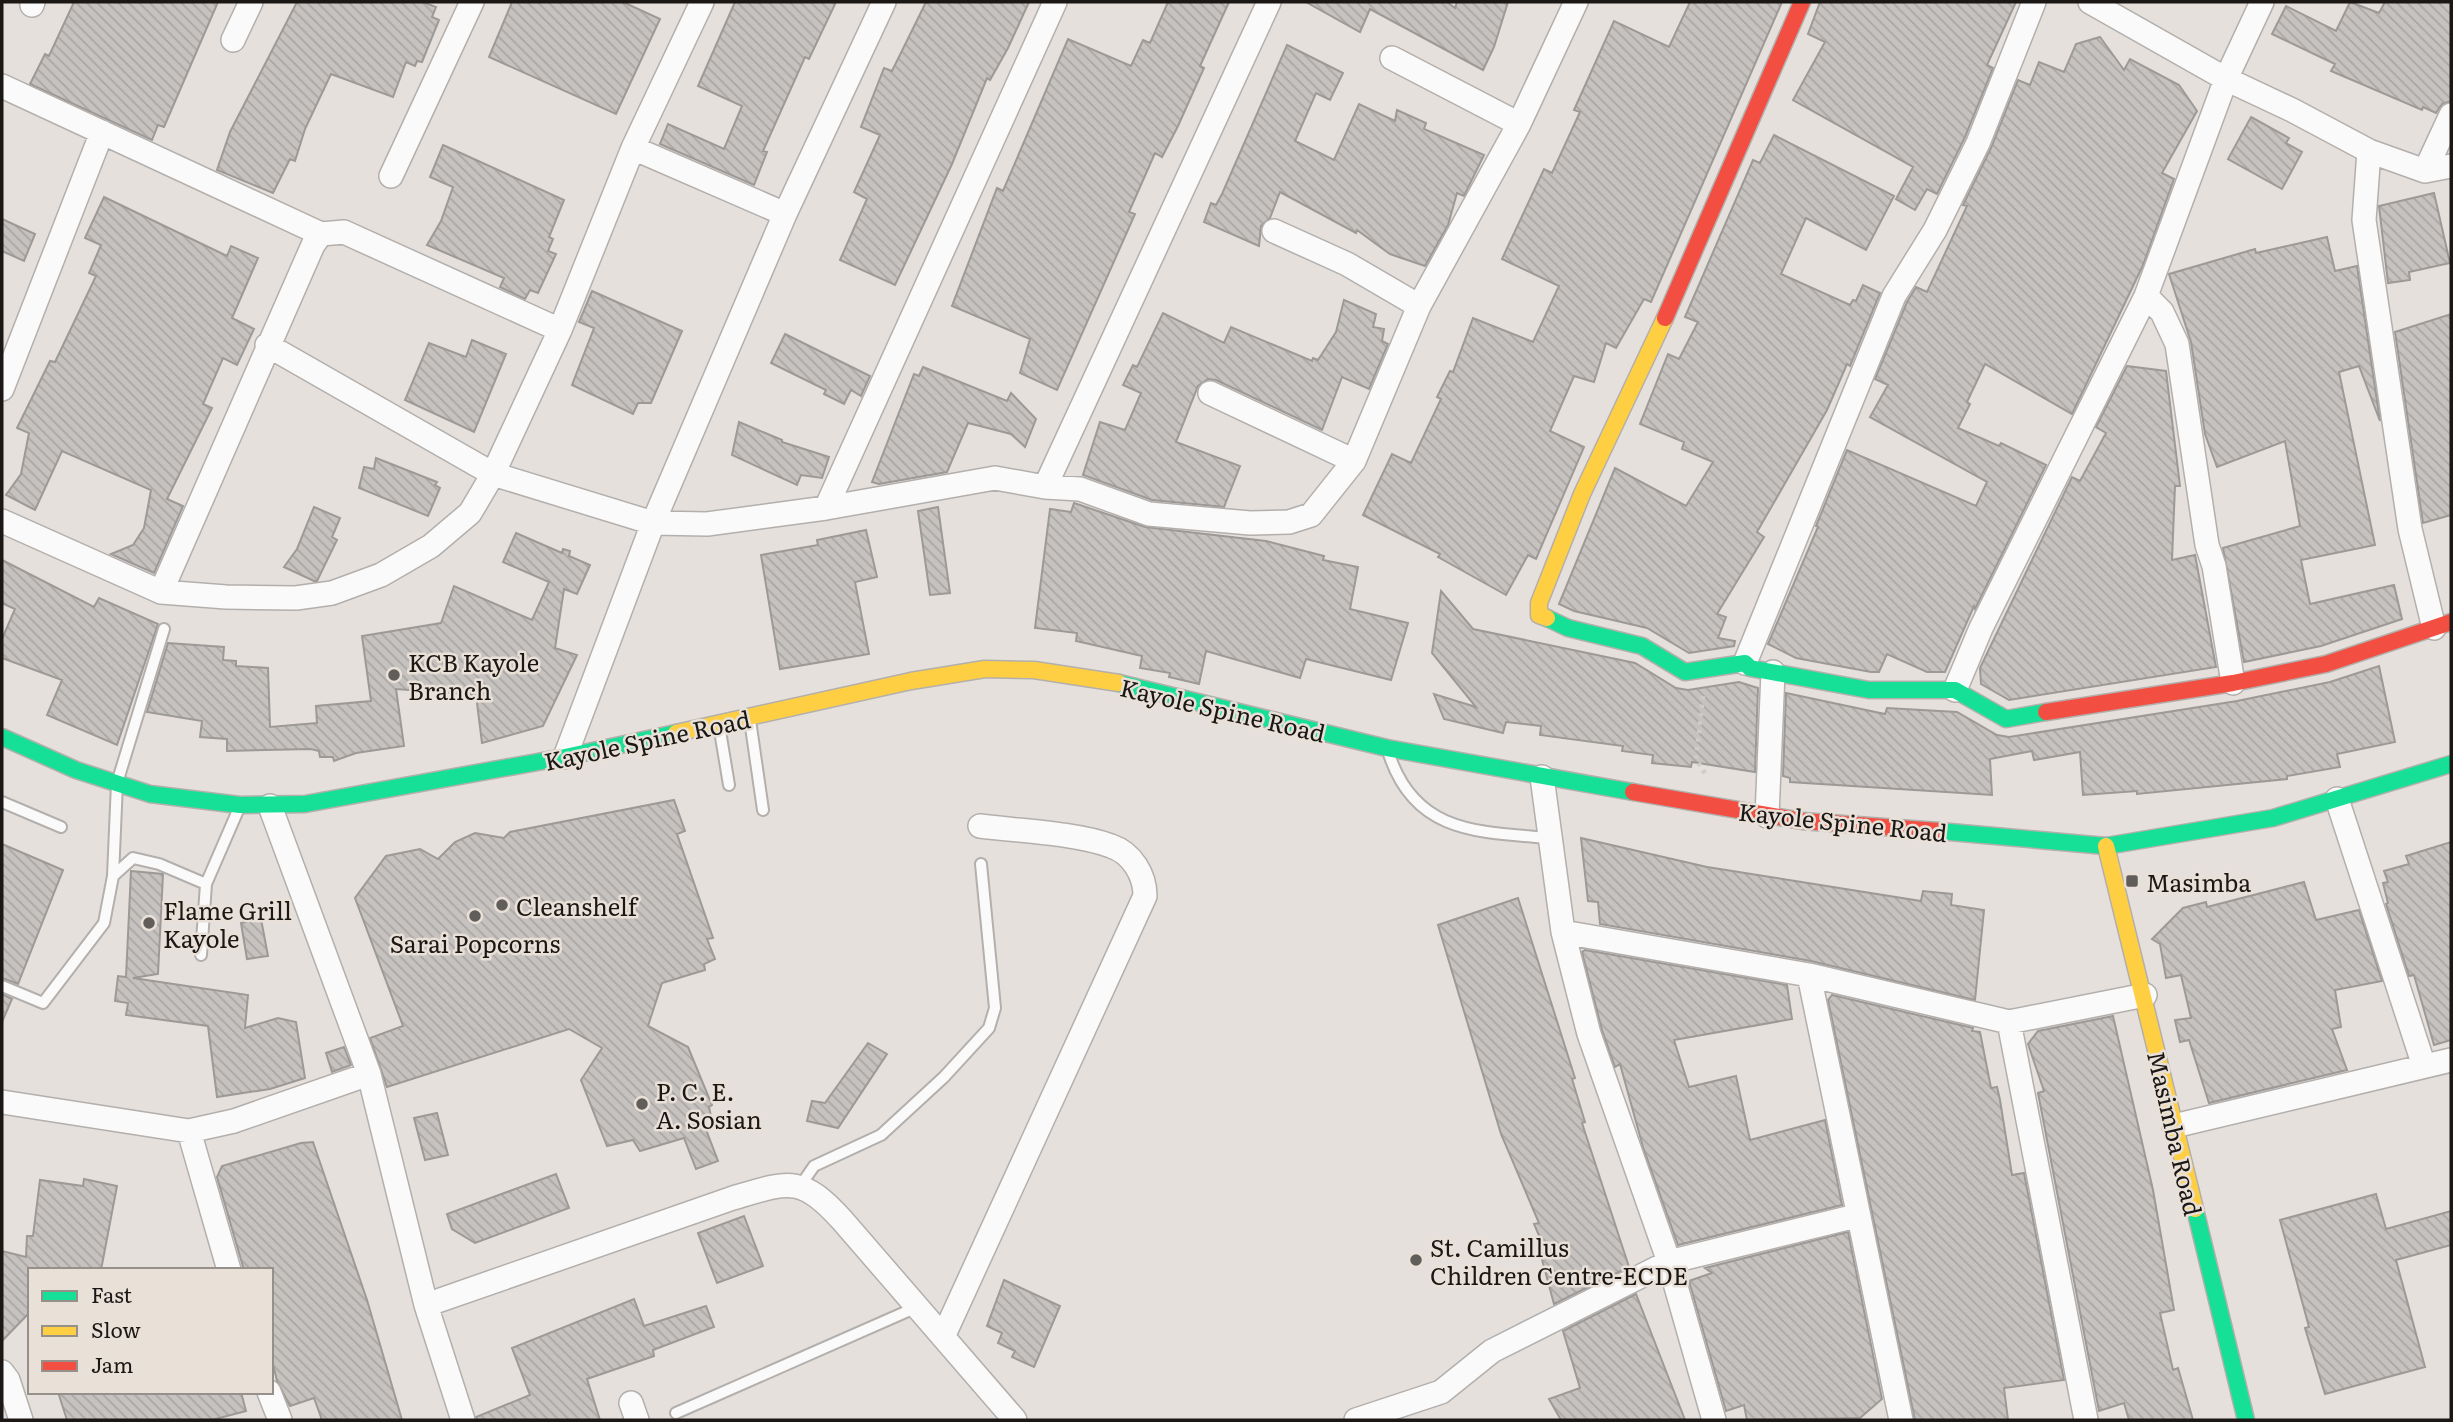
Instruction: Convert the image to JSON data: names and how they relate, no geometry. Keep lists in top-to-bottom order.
{
  "streets": {
    "main road": ["Kayole Spine Road", "Masimba Road"]
  },
  "crossings": [
    ["Kayole Spine Road", "Masimba Road"]
  ],
  "places": {
    "other": [
      "KCB Kayole Branch",
      "Cleanshelf",
      "Sarai Popcorns",
      "Flame Grill Kayole",
      "P. C. E. A. Sosian",
      "St. Camillus Children Centre-ECDE"
    ],
    "transit": ["Masimba"]
  },
  "legend": ["Fast", "Slow", "Jam"]
}
